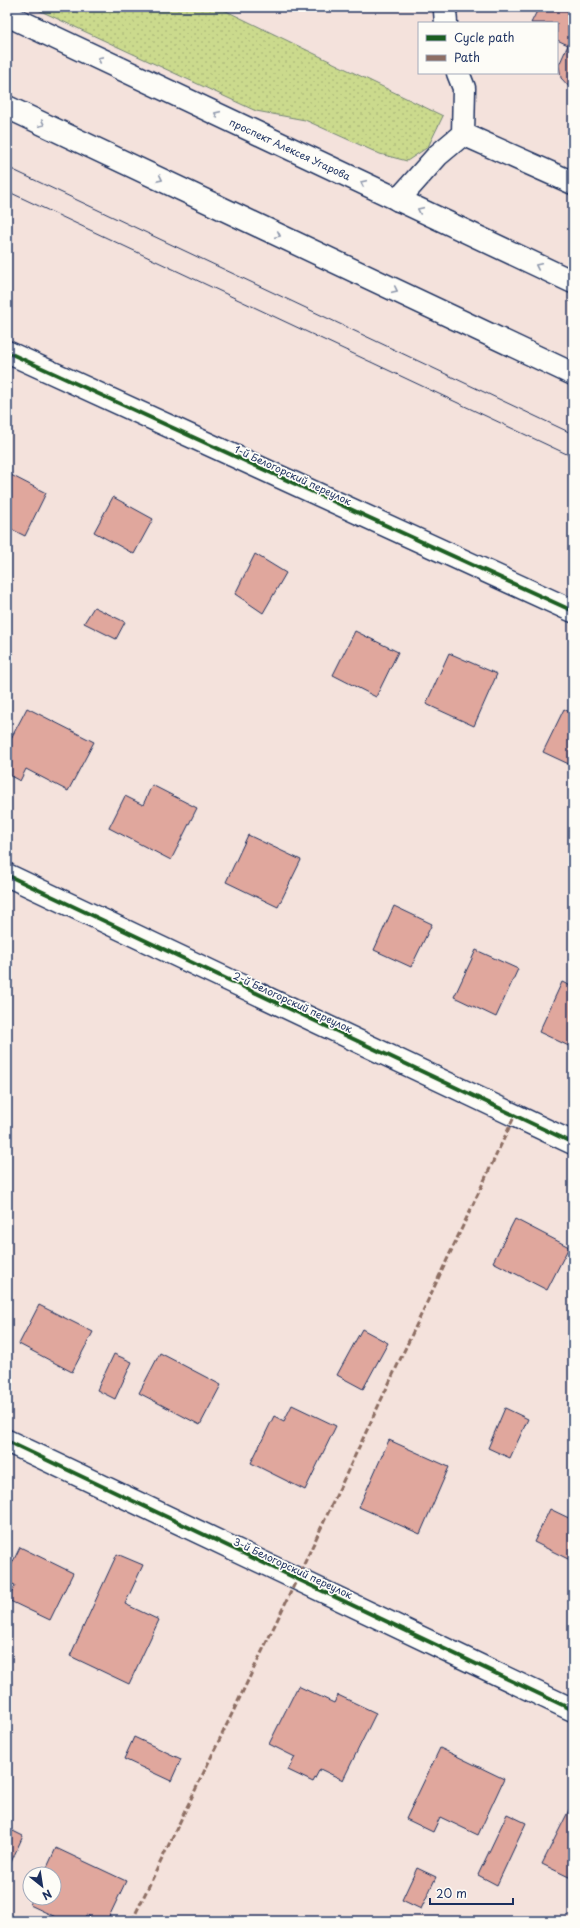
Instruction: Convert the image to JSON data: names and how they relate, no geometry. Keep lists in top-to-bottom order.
{
  "streets": {
    "street": [
      "проспект Алексея Угарова",
      "1-й Белогорский переулок",
      "2-й Белогорский переулок",
      "3-й Белогорский переулок"
    ]
  },
  "legend": ["Cycle path", "Path"],
  "scale_bar": "20 m",
  "north": "bottom right"
}
